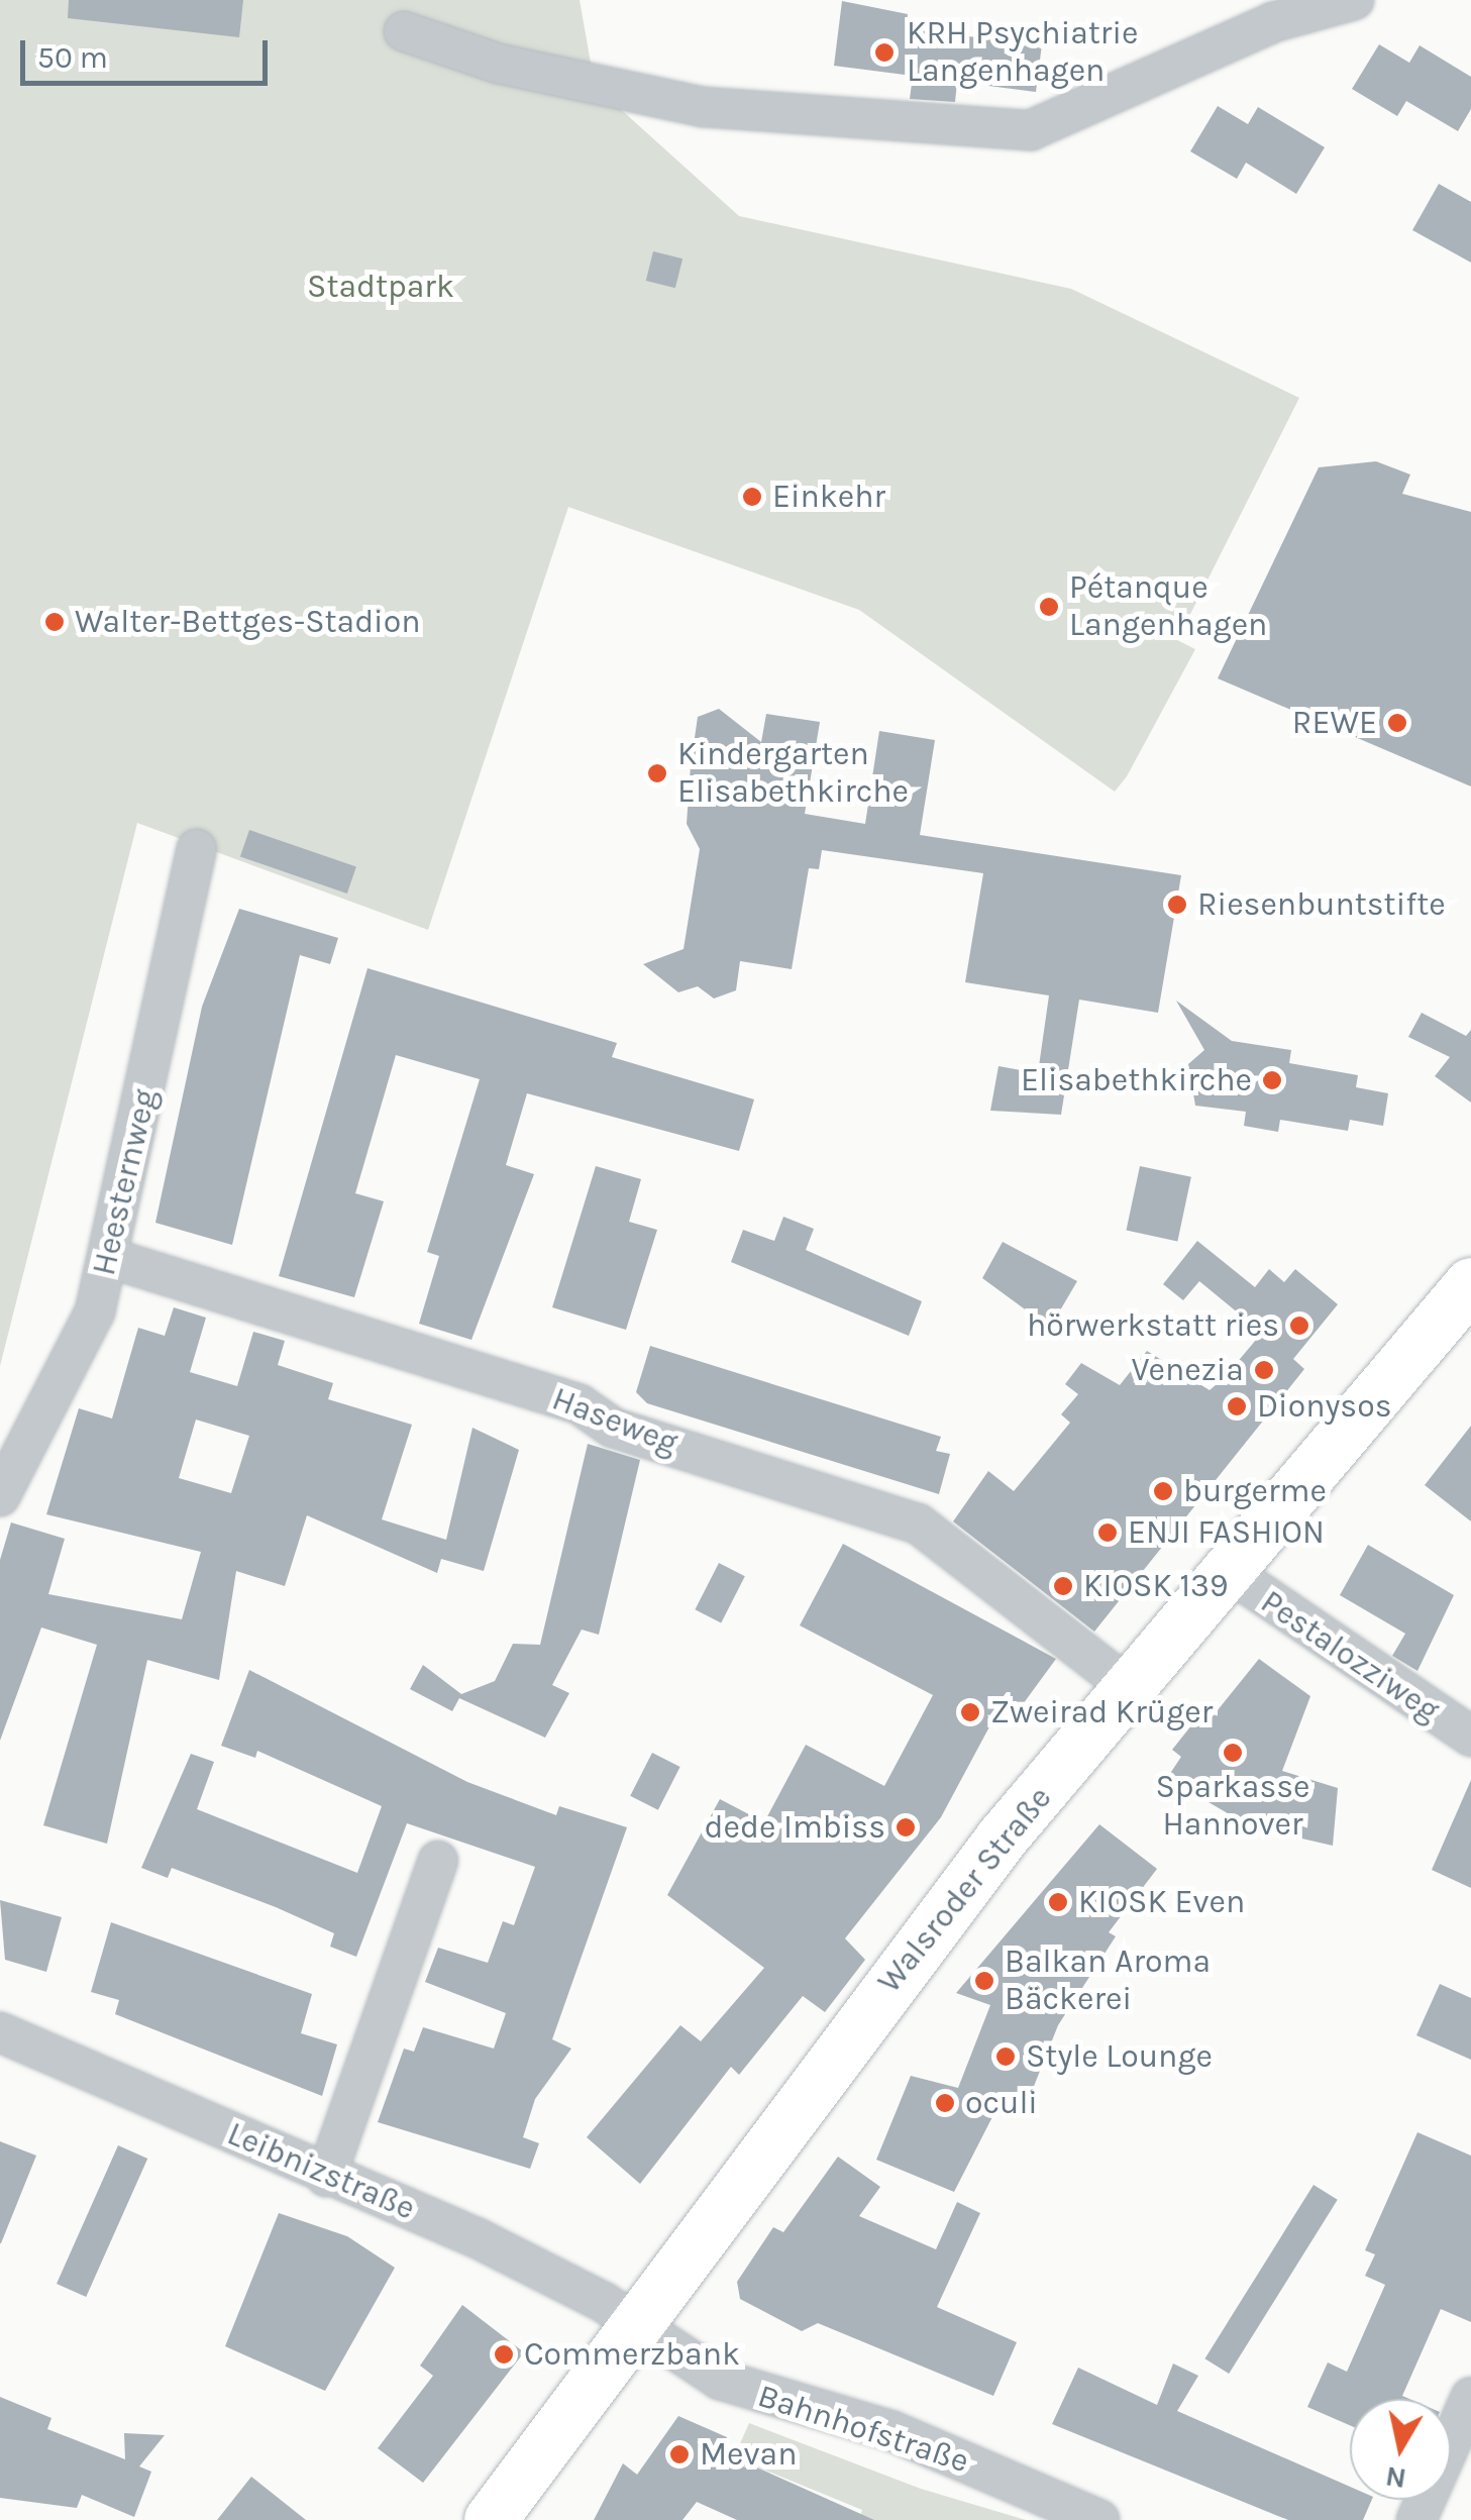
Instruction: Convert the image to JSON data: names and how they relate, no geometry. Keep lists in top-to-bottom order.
{
  "streets": {
    "street": [
      "Heesternweg",
      "Haseweg",
      "Pestalozziweg",
      "Walsroder Straße",
      "Leibnizstraße",
      "Bahnhofstraße"
    ]
  },
  "crossings": [
    ["Heesternweg", "Haseweg"],
    ["Haseweg", "Walsroder Straße"],
    ["Pestalozziweg", "Walsroder Straße"],
    ["Walsroder Straße", "Leibnizstraße"],
    ["Walsroder Straße", "Bahnhofstraße"],
    ["Leibnizstraße", "Bahnhofstraße"]
  ],
  "parks": ["Stadtpark"],
  "places": [
    "KRH Psychiatrie Langenhagen",
    "Einkehr",
    "Pétanque Langenhagen",
    "Walter-Bettges-Stadion",
    "REWE",
    "Kindergarten Elisabethkirche",
    "Riesenbuntstifte",
    "Elisabethkirche",
    "hörwerkstatt ries",
    "Venezia",
    "Dionysos",
    "burgerme",
    "ENJI FASHION",
    "KIOSK 139",
    "Zweirad Krüger",
    "Sparkasse Hannover",
    "dede Imbiss",
    "KIOSK Even",
    "Balkan Aroma Bäckerei",
    "Style Lounge",
    "oculi",
    "Commerzbank",
    "Mevan"
  ],
  "scale_bar": "50 m",
  "north": "bottom"
}
